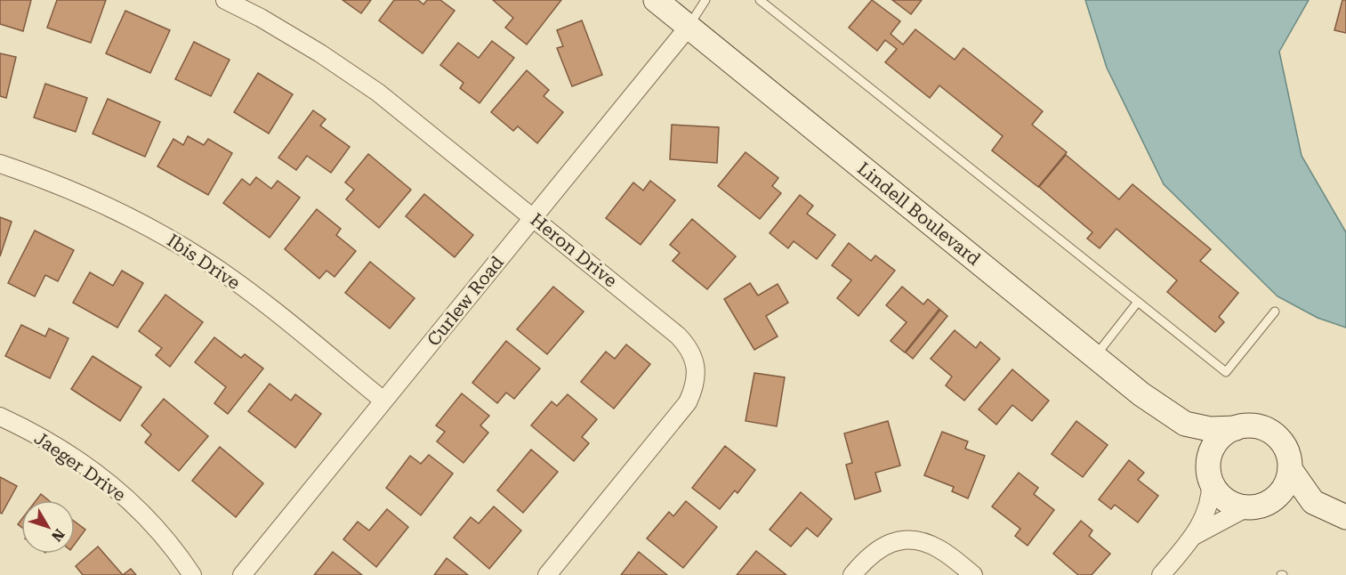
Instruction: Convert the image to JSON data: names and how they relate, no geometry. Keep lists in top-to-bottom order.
{
  "streets": {
    "street": [
      "Lindell Boulevard",
      "Heron Drive",
      "Ibis Drive",
      "Curlew Road",
      "Jaeger Drive"
    ]
  },
  "crossings": [
    ["Lindell Boulevard", "Curlew Road"],
    ["Heron Drive", "Curlew Road"],
    ["Ibis Drive", "Curlew Road"]
  ],
  "north": "bottom right"
}
